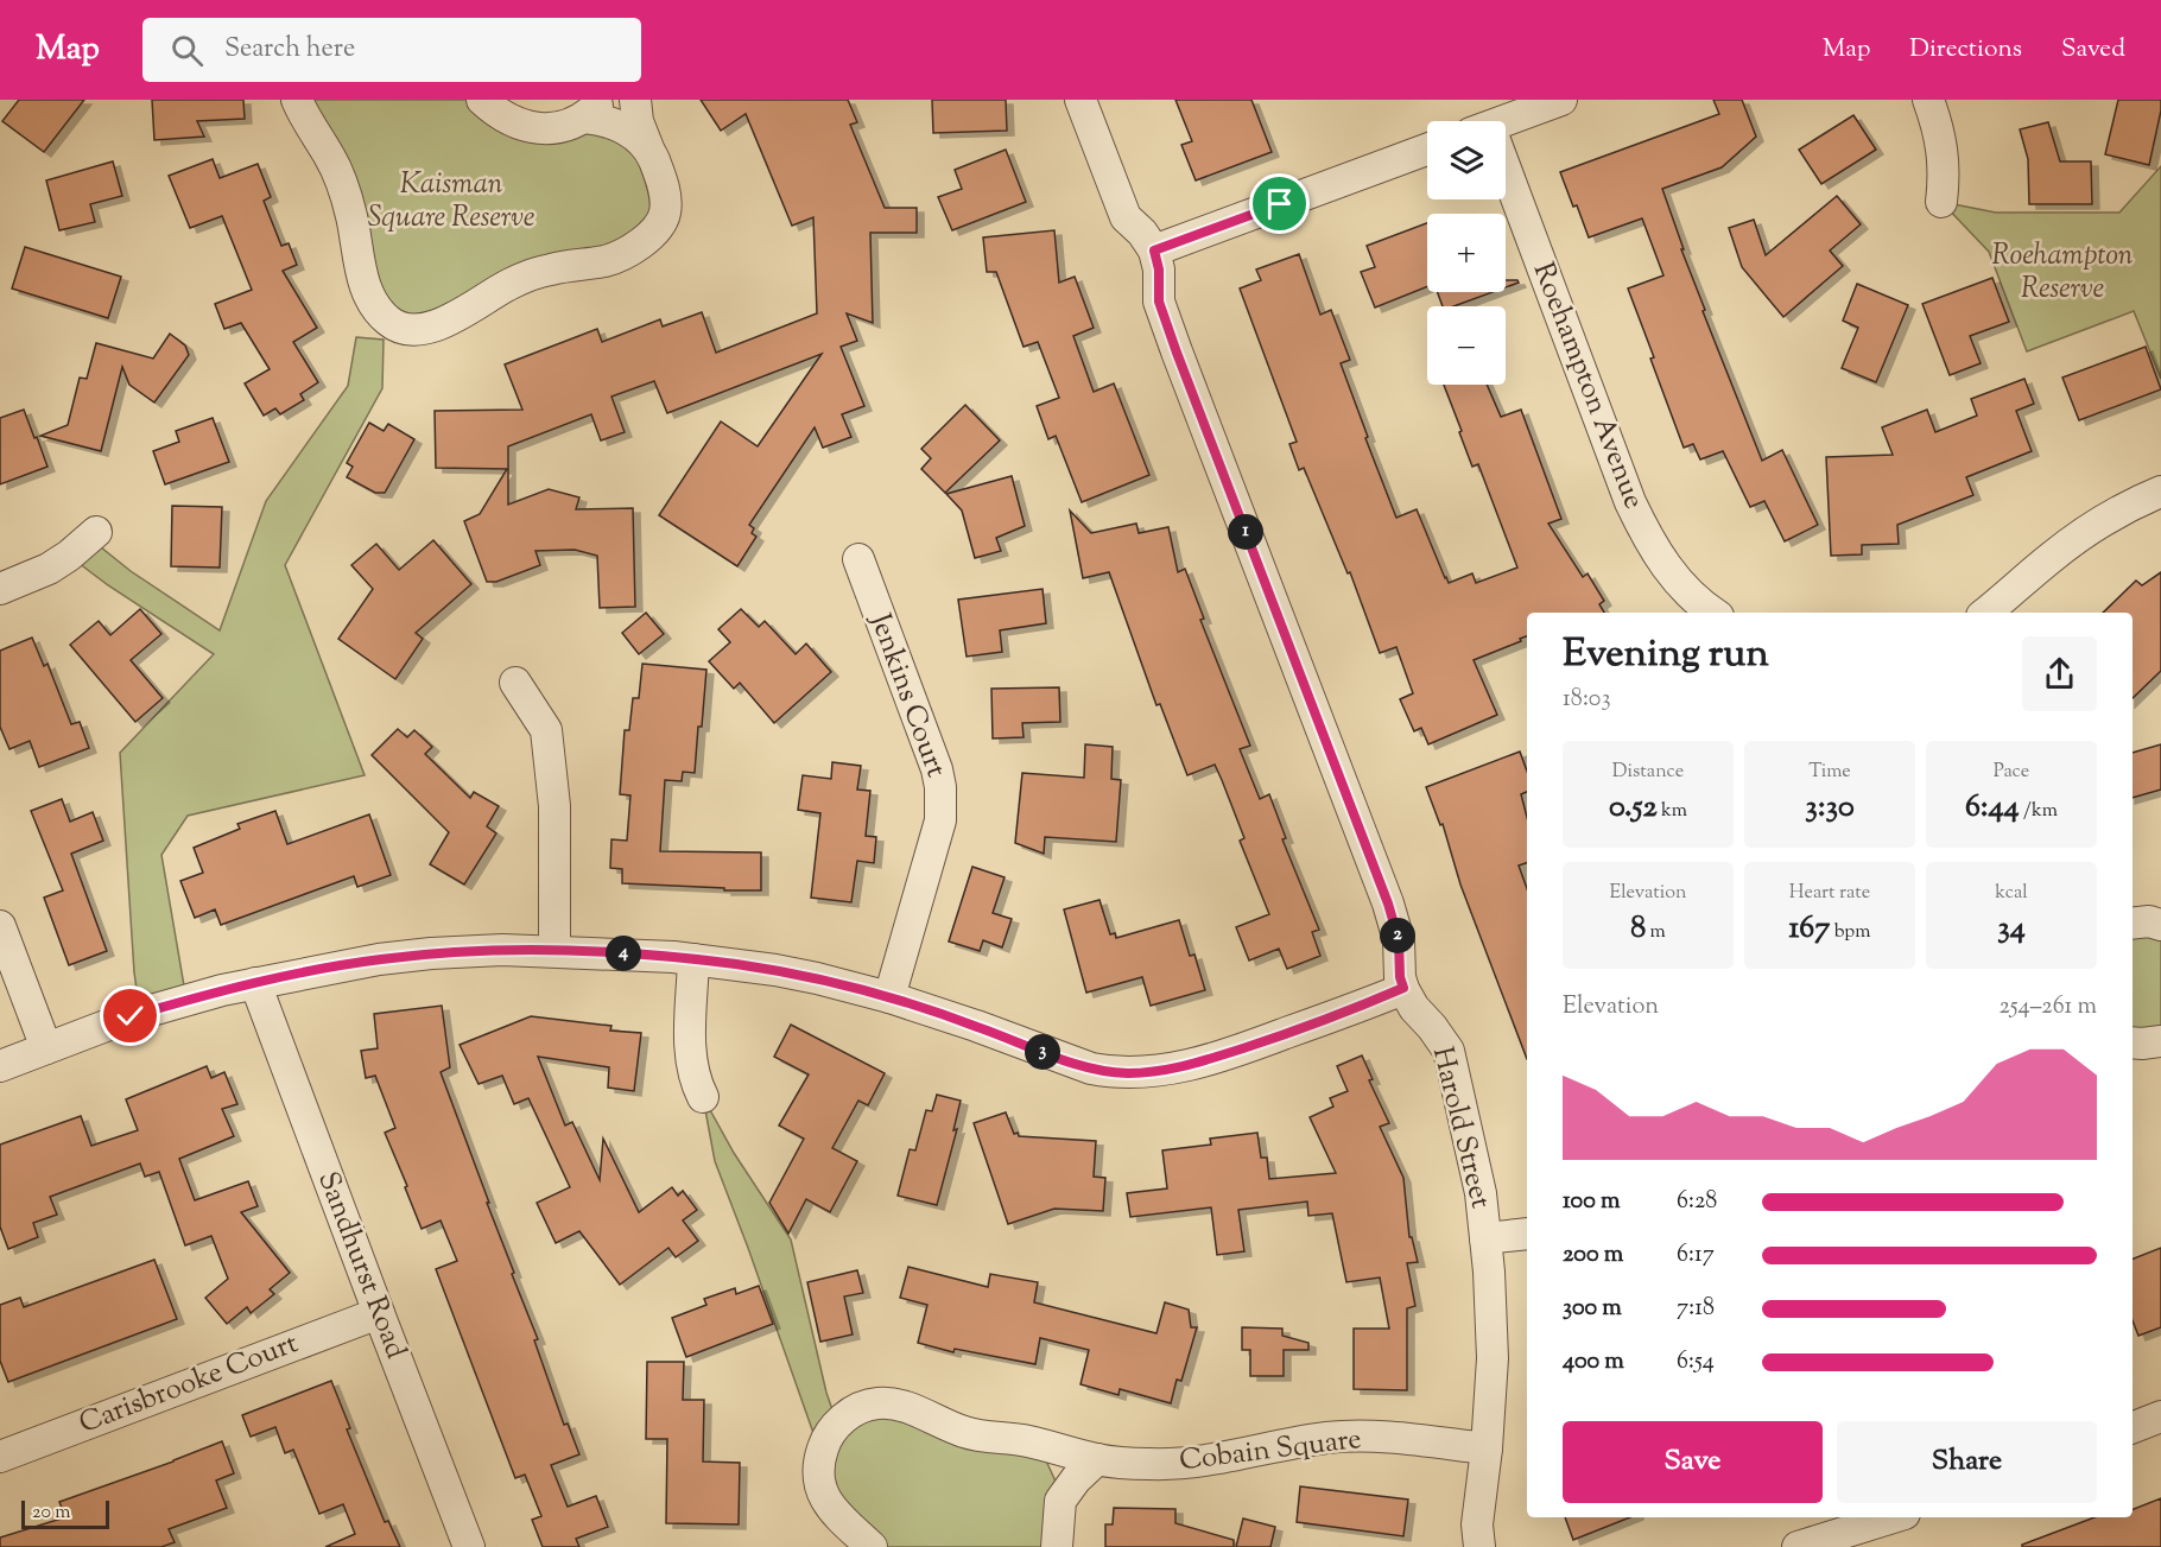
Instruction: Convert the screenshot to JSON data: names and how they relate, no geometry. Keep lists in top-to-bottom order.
{
  "streets": {
    "street": [
      "Roehampton Avenue",
      "Jenkins Court",
      "Harold Street",
      "Sandhurst Road",
      "Carisbrooke Court",
      "Cobain Square"
    ]
  },
  "crossings": [
    ["Harold Street", "Cobain Square"],
    ["Sandhurst Road", "Carisbrooke Court"]
  ],
  "parks": ["Kaisman Square Reserve", "Roehampton Reserve"],
  "scale_bar": "20 m",
  "page": {
    "header": "Map",
    "search": "Search here",
    "nav": ["Map", "Directions", "Saved"],
    "map_buttons": ["+", "−"],
    "pins": [
      "1",
      "2",
      "4",
      "3"
    ],
    "heading": ["Evening run", "18:03"],
    "stats": [
      ["Distance", "0.52 km"],
      ["Time", "3:30"],
      ["Pace", "6:44 /km"],
      ["Elevation", "8 m"],
      ["Heart rate", "167 bpm"],
      ["kcal", "34"]
    ],
    "chart": ["Elevation", "254–261 m"],
    "list": [
      {
        "name": "100 m",
        "note": "6:28"
      },
      {
        "name": "200 m",
        "note": "6:17"
      },
      {
        "name": "300 m",
        "note": "7:18"
      },
      {
        "name": "400 m",
        "note": "6:54"
      }
    ],
    "buttons": ["Save", "Share"],
    "scale": "20 m"
  }
}
